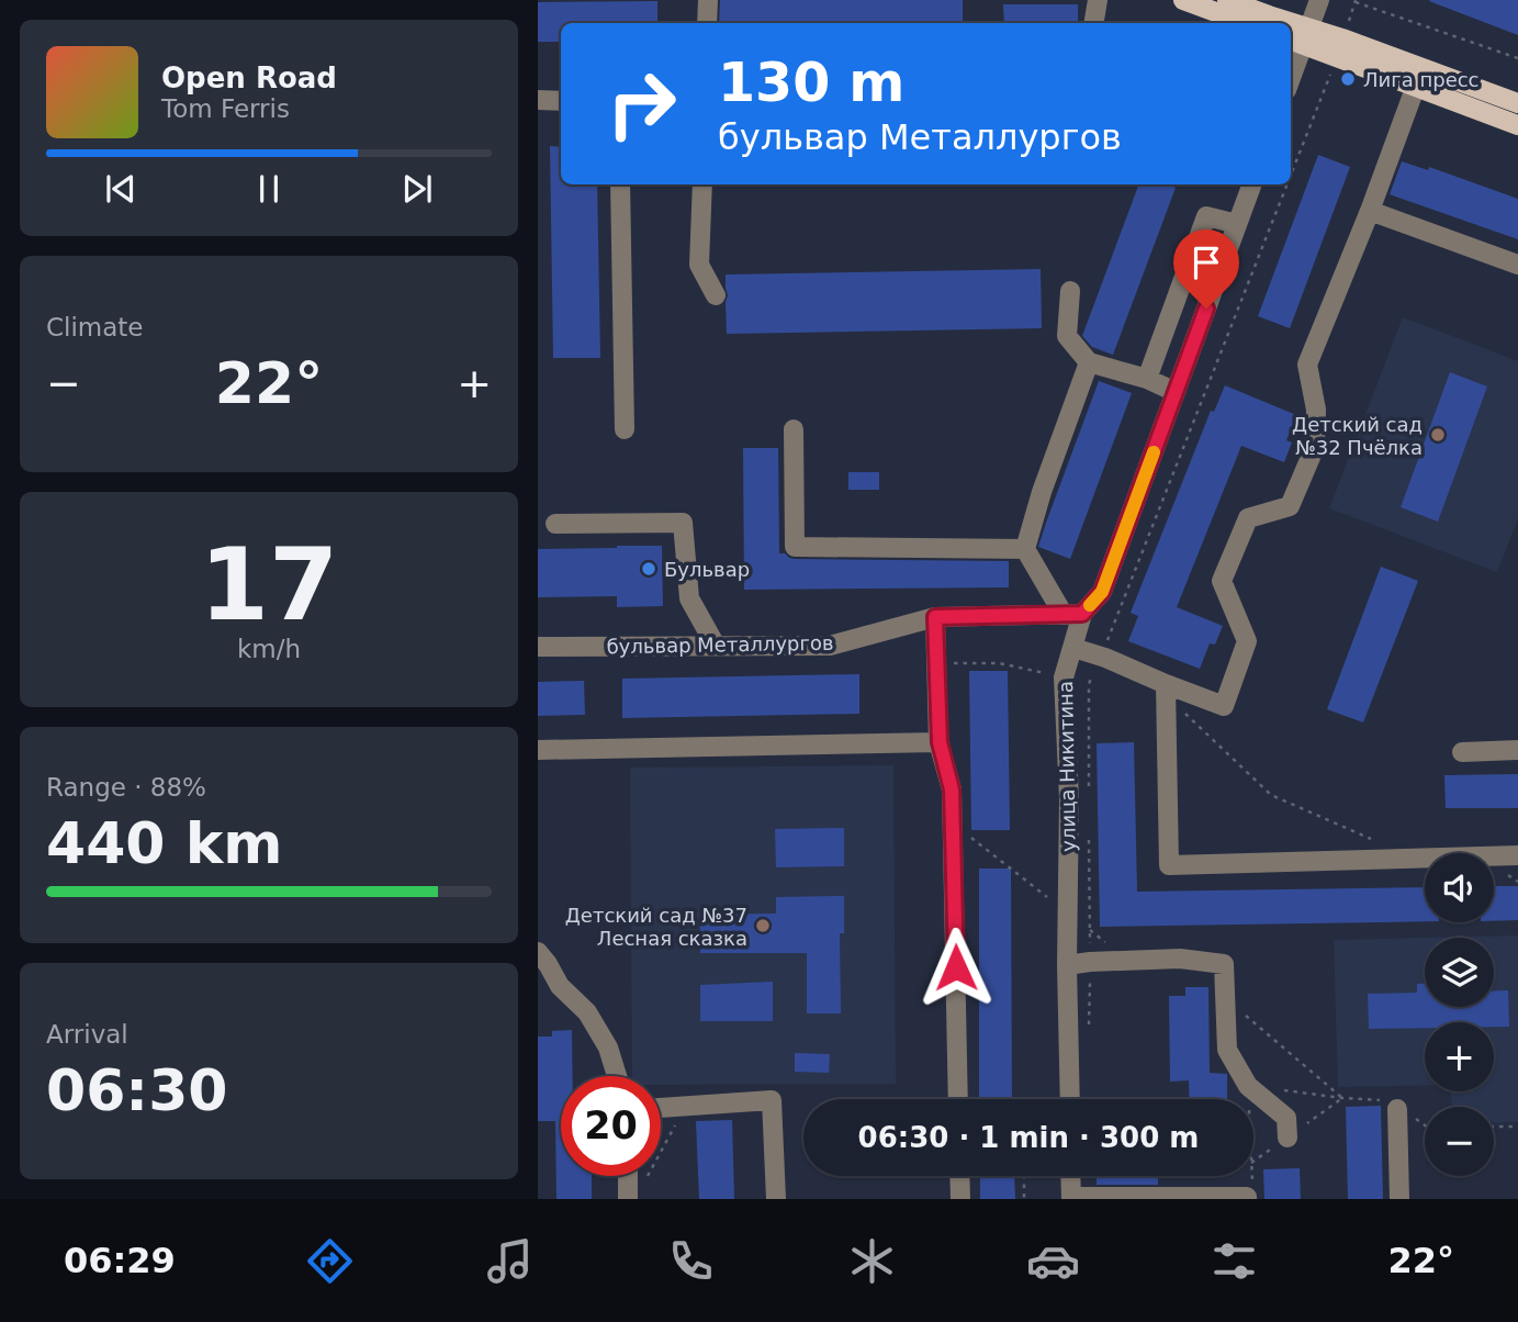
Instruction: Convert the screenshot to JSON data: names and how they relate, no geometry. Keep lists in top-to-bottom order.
{
  "streets": {
    "street": ["бульвар Металлургов", "улица Никитина"]
  },
  "crossings": [
    ["бульвар Металлургов", "улица Никитина"]
  ],
  "places": [
    "Лига пресс",
    "Детский сад №32 Пчёлка",
    "Бульвар",
    "Детский сад №37 Лесная сказка"
  ],
  "page": {
    "turn": ["130 m", "бульвар Металлургов"],
    "song": ["Open Road", "Tom Ferris"],
    "tile": [
      "Climate",
      ["17", "km/h"],
      ["Range · 88%", "440 km"],
      ["Arrival", "06:30"]
    ],
    "heat": ["−", "22°", "+"],
    "map_buttons": ["+", "−"],
    "limit": "20",
    "trip": "06:30 · 1 min · 300 m",
    "tabs": ["06:29", "22°"]
  }
}
